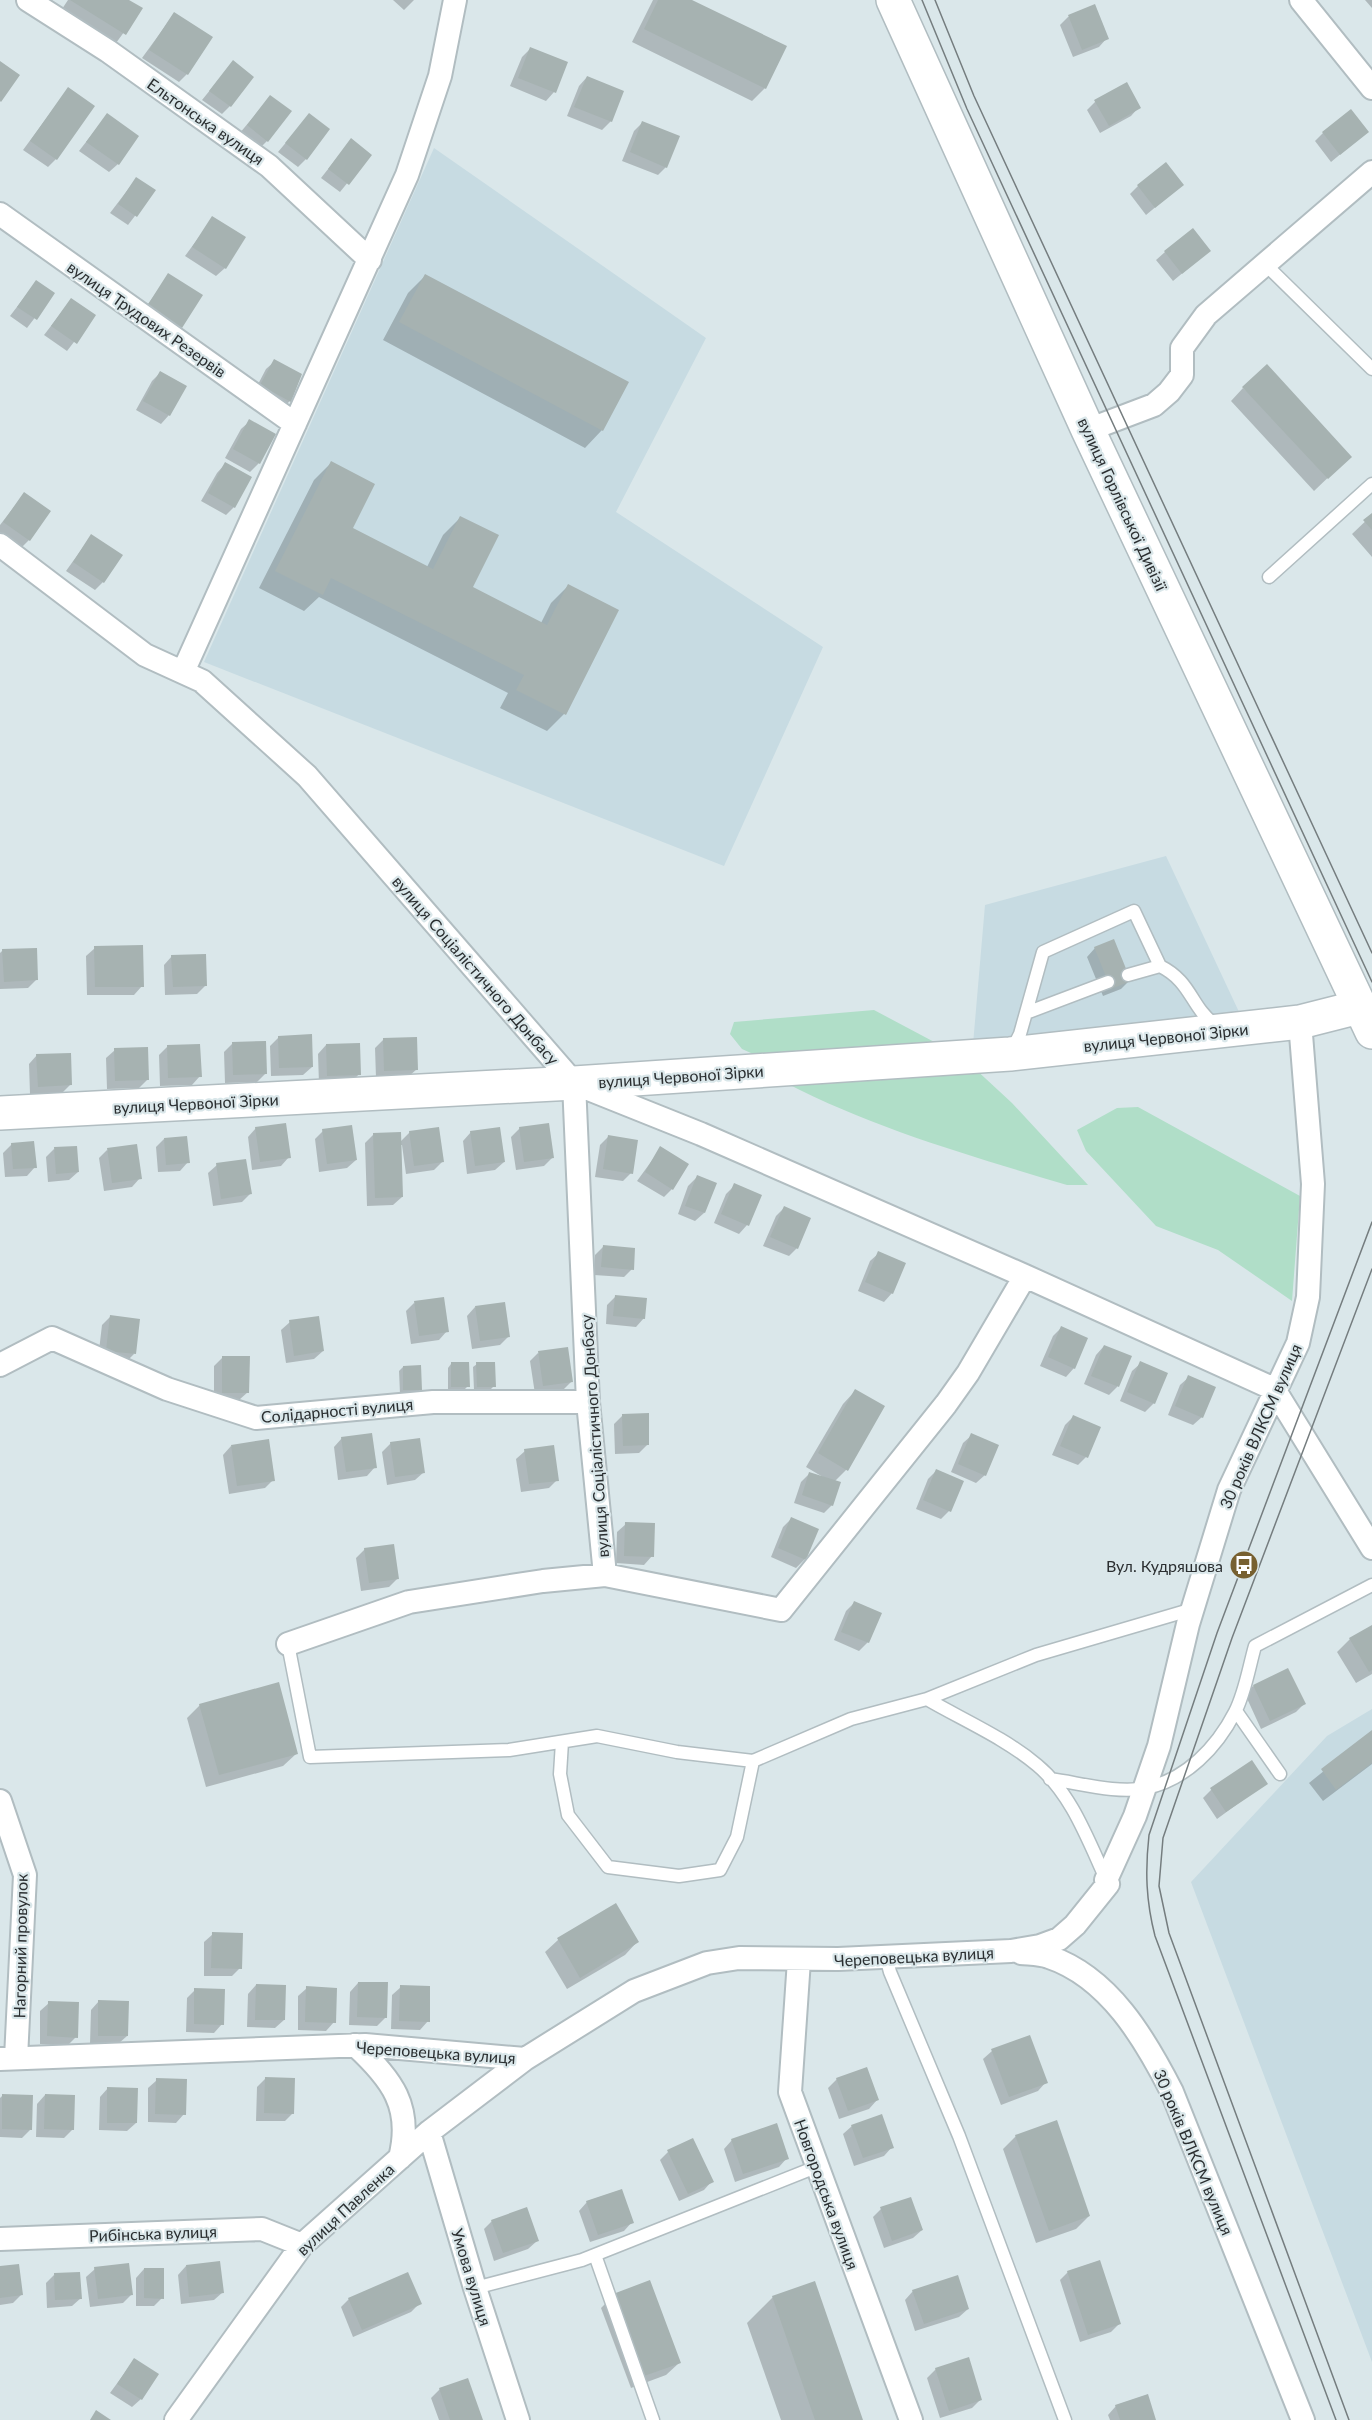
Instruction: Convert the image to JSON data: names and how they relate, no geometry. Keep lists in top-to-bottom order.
{
  "streets": {
    "street": [
      "Ельтонська вулиця",
      "вулиця Трудових Резервів",
      "вулиця Горлівської Дивізії",
      "вулиця Соціалістичного Донбасу",
      "вулиця Червоної Зірки",
      "Солідарності вулиця",
      "30 років ВЛКСМ вулиця",
      "Нагорний провулок",
      "Череповецька вулиця",
      "Новгородська вулиця",
      "вулиця Павленка",
      "Рибінська вулиця",
      "Умова вулиця"
    ]
  },
  "crossings": [
    ["вулиця Горлівської Дивізії", "вулиця Червоної Зірки"],
    ["вулиця Соціалістичного Донбасу", "вулиця Червоної Зірки"],
    ["вулиця Соціалістичного Донбасу", "Солідарності вулиця"],
    ["вулиця Червоної Зірки", "30 років ВЛКСМ вулиця"],
    ["30 років ВЛКСМ вулиця", "Череповецька вулиця"],
    ["Нагорний провулок", "Череповецька вулиця"],
    ["Череповецька вулиця", "Новгородська вулиця"],
    ["Череповецька вулиця", "вулиця Павленка"],
    ["вулиця Павленка", "Рибінська вулиця"],
    ["вулиця Павленка", "Умова вулиця"]
  ],
  "places": {
    "bus stop": ["Вул. Кудряшова"]
  }
}
